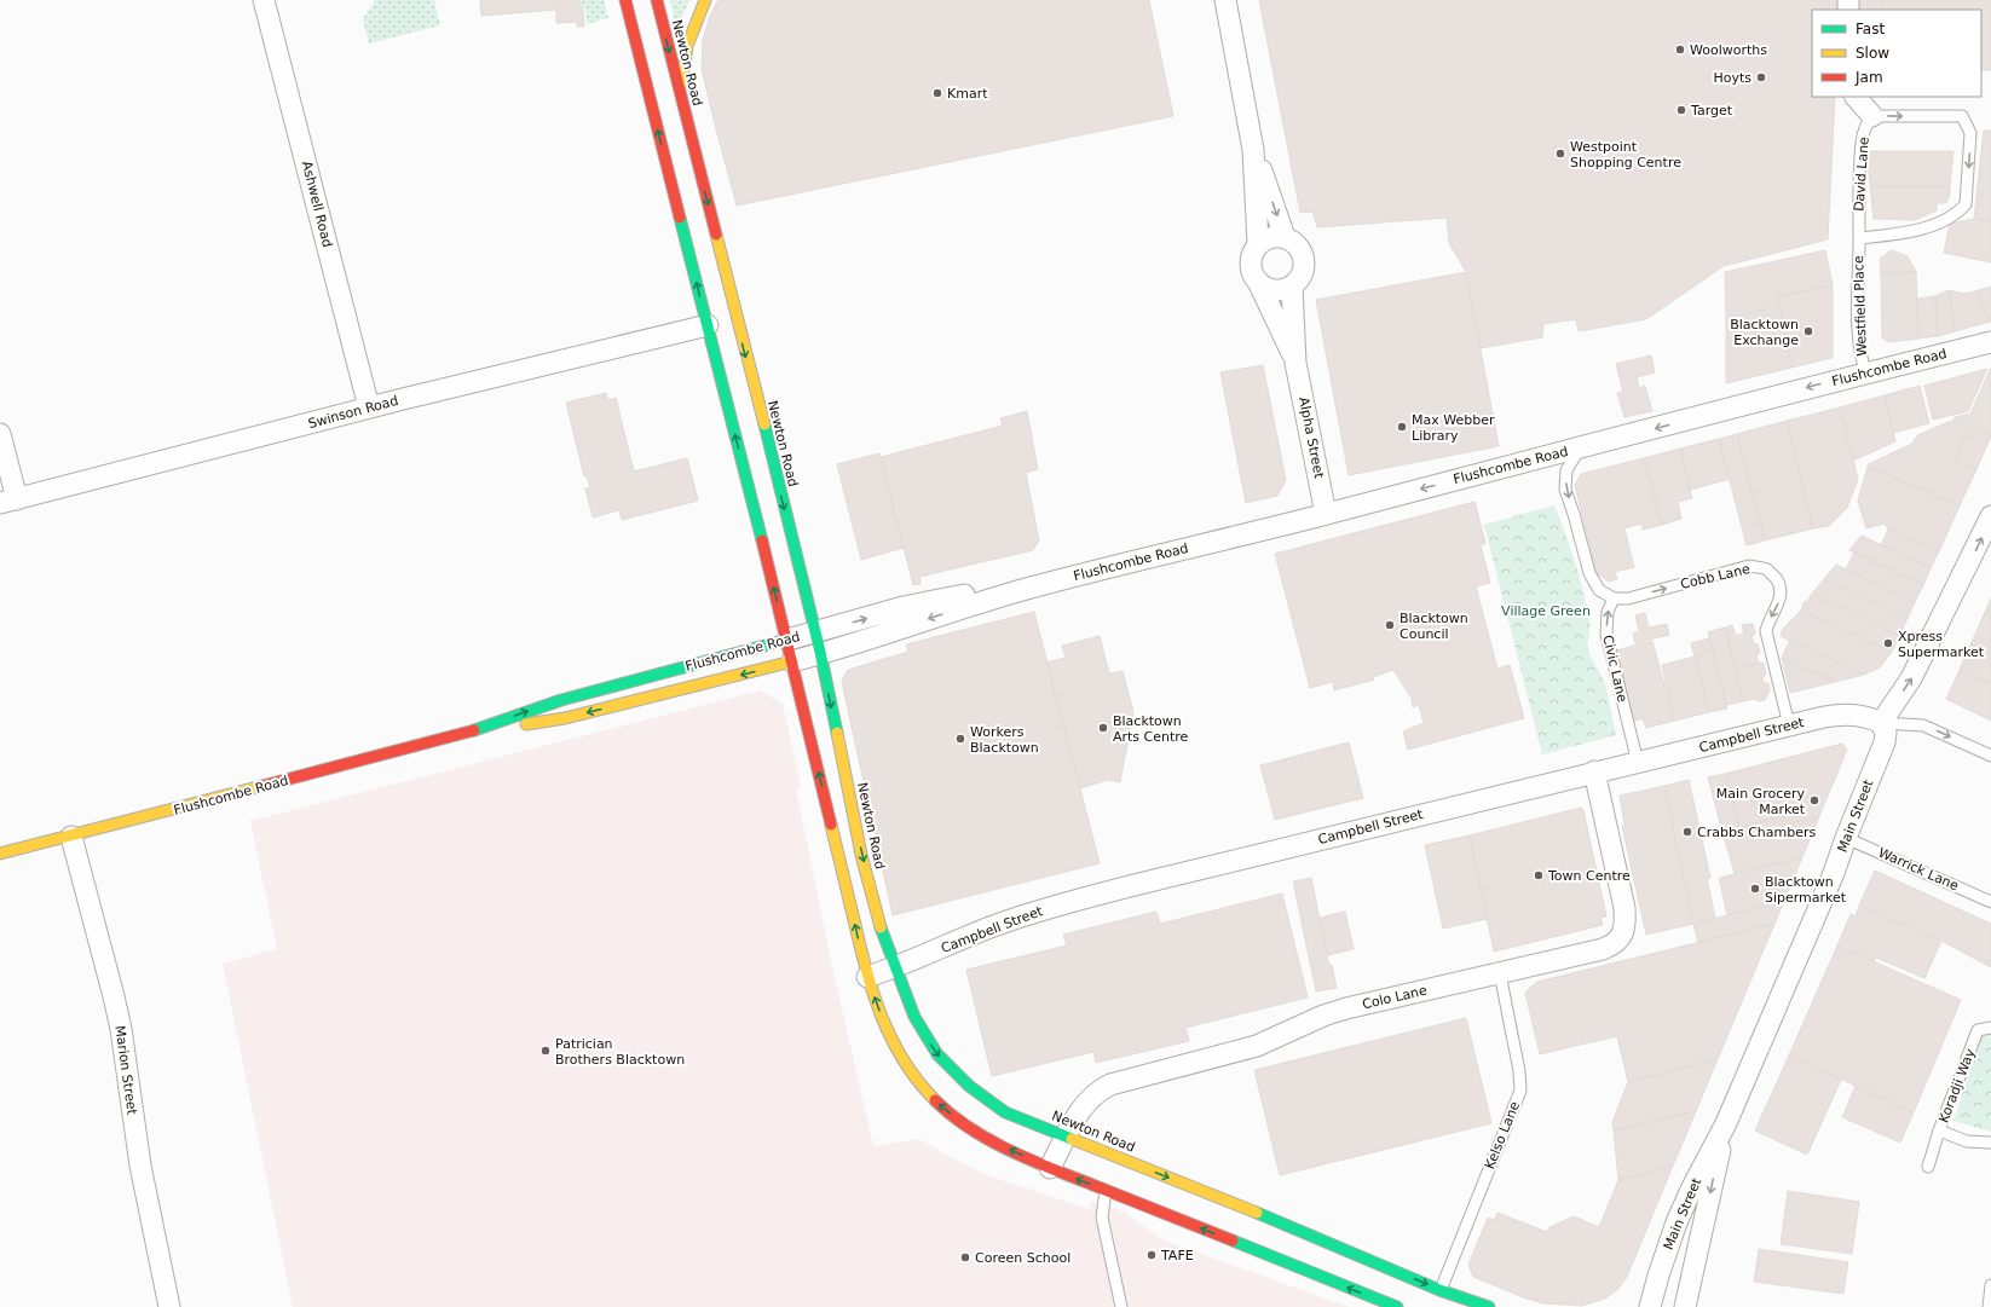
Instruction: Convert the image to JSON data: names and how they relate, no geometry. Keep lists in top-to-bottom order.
{
  "streets": {
    "main road": ["Newton Road", "Flushcombe Road"],
    "street": [
      "Ashwell Road",
      "Swinson Road",
      "Alpha Street",
      "Campbell Street",
      "Main Street",
      "Colo Lane",
      "Marion Street"
    ],
    "lane": [
      "David Lane",
      "Westfield Place",
      "Cobb Lane",
      "Civic Lane",
      "Warrick Lane",
      "Koradji Way",
      "Kelso Lane"
    ]
  },
  "crossings": [
    ["Newton Road", "Flushcombe Road"],
    ["Newton Road", "Campbell Street"],
    ["Newton Road", "Colo Lane"],
    ["Newton Road", "Kelso Lane"],
    ["David Lane", "Westfield Place"],
    ["Ashwell Road", "Swinson Road"],
    ["Westfield Place", "Flushcombe Road"],
    ["Flushcombe Road", "Alpha Street"],
    ["Flushcombe Road", "Marion Street"],
    ["Cobb Lane", "Civic Lane"],
    ["Cobb Lane", "Campbell Street"],
    ["Civic Lane", "Campbell Street"],
    ["Campbell Street", "Main Street"],
    ["Campbell Street", "Colo Lane"],
    ["Main Street", "Warrick Lane"],
    ["Colo Lane", "Kelso Lane"]
  ],
  "one_way": ["Civic Lane"],
  "parks": ["Village Green"],
  "places": [
    "Woolworths",
    "Hoyts",
    "Kmart",
    "Target",
    "Westpoint Shopping Centre",
    "Blacktown Exchange",
    "Max Webber Library",
    "Blacktown Council",
    "Xpress Supermarket",
    "Blacktown Arts Centre",
    "Workers Blacktown",
    "Main Grocery Market",
    "Crabbs Chambers",
    "Town Centre",
    "Blacktown Sipermarket",
    "Patrician Brothers Blacktown",
    "TAFE",
    "Coreen School"
  ],
  "legend": ["Fast", "Slow", "Jam"]
}
